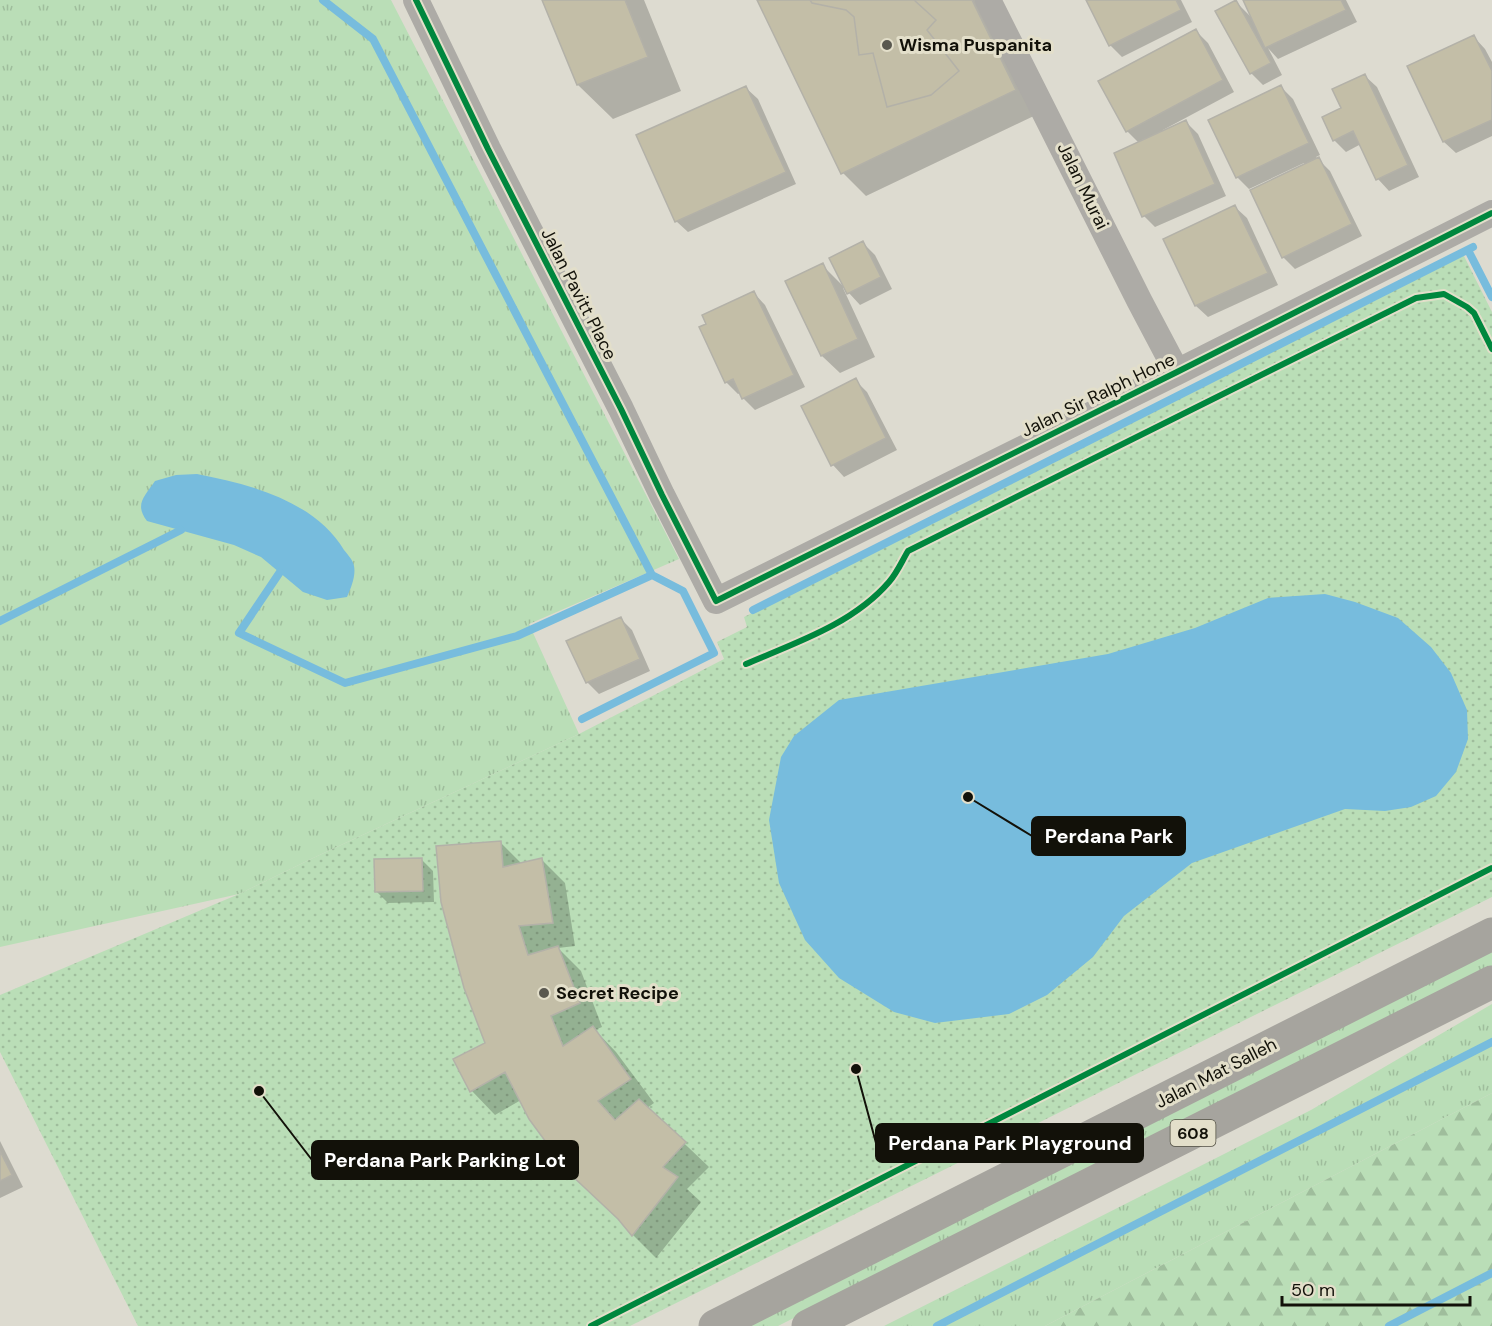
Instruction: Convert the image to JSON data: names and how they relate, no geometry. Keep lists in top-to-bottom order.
{
  "streets": {
    "main road": ["Jalan Mat Salleh", "608"],
    "street": ["Jalan Murai", "Jalan Pavitt Place", "Jalan Sir Ralph Hone"]
  },
  "crossings": [
    ["Jalan Murai", "Jalan Sir Ralph Hone"],
    ["Jalan Pavitt Place", "Jalan Sir Ralph Hone"]
  ],
  "places": [
    "Wisma Puspanita",
    "Perdana Park",
    "Secret Recipe",
    "Perdana Park Playground",
    "Perdana Park Parking Lot"
  ],
  "scale_bar": "50 m"
}
